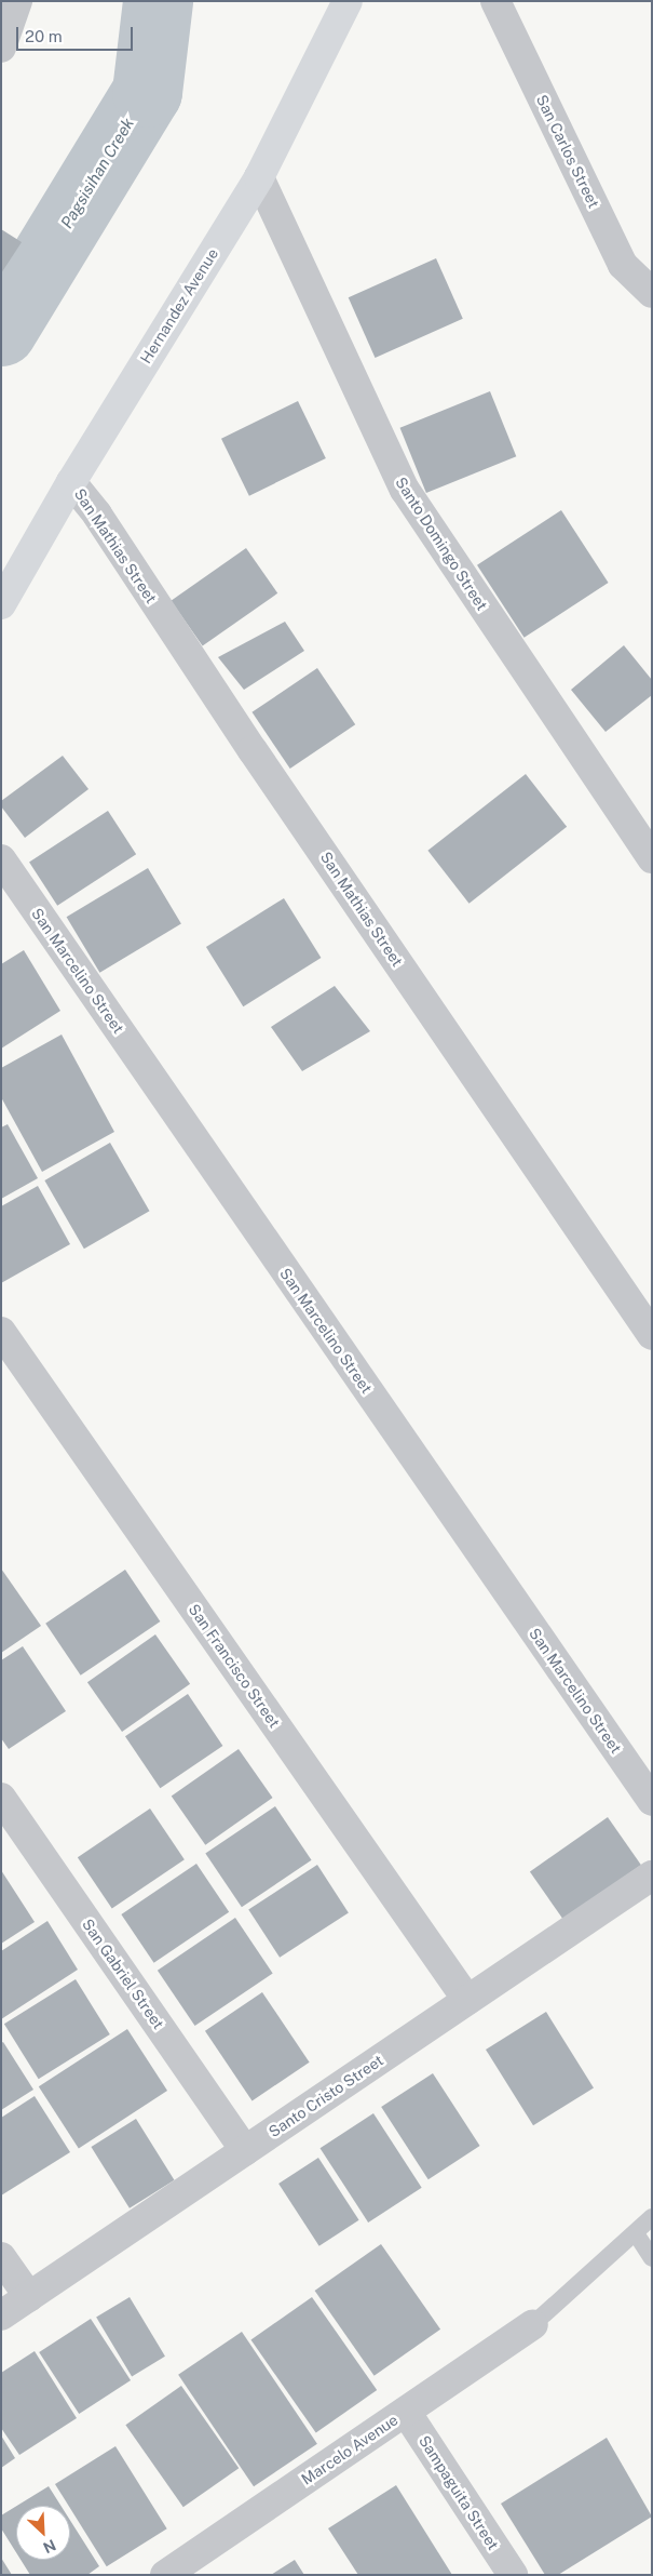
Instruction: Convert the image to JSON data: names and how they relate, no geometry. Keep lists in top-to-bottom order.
{
  "streets": {
    "street": [
      "San Carlos Street",
      "Hernandez Avenue",
      "Santo Domingo Street",
      "San Mathias Street",
      "San Marcelino Street",
      "San Francisco Street",
      "San Gabriel Street",
      "Santo Cristo Street",
      "Marcelo Avenue",
      "Sampaguita Street"
    ]
  },
  "crossings": [
    ["Hernandez Avenue", "Santo Domingo Street"],
    ["Hernandez Avenue", "San Mathias Street"],
    ["San Francisco Street", "Santo Cristo Street"],
    ["San Gabriel Street", "Santo Cristo Street"],
    ["Marcelo Avenue", "Sampaguita Street"]
  ],
  "water": ["Pagsisihan Creek"],
  "scale_bar": "20 m",
  "north": "bottom right"
}
